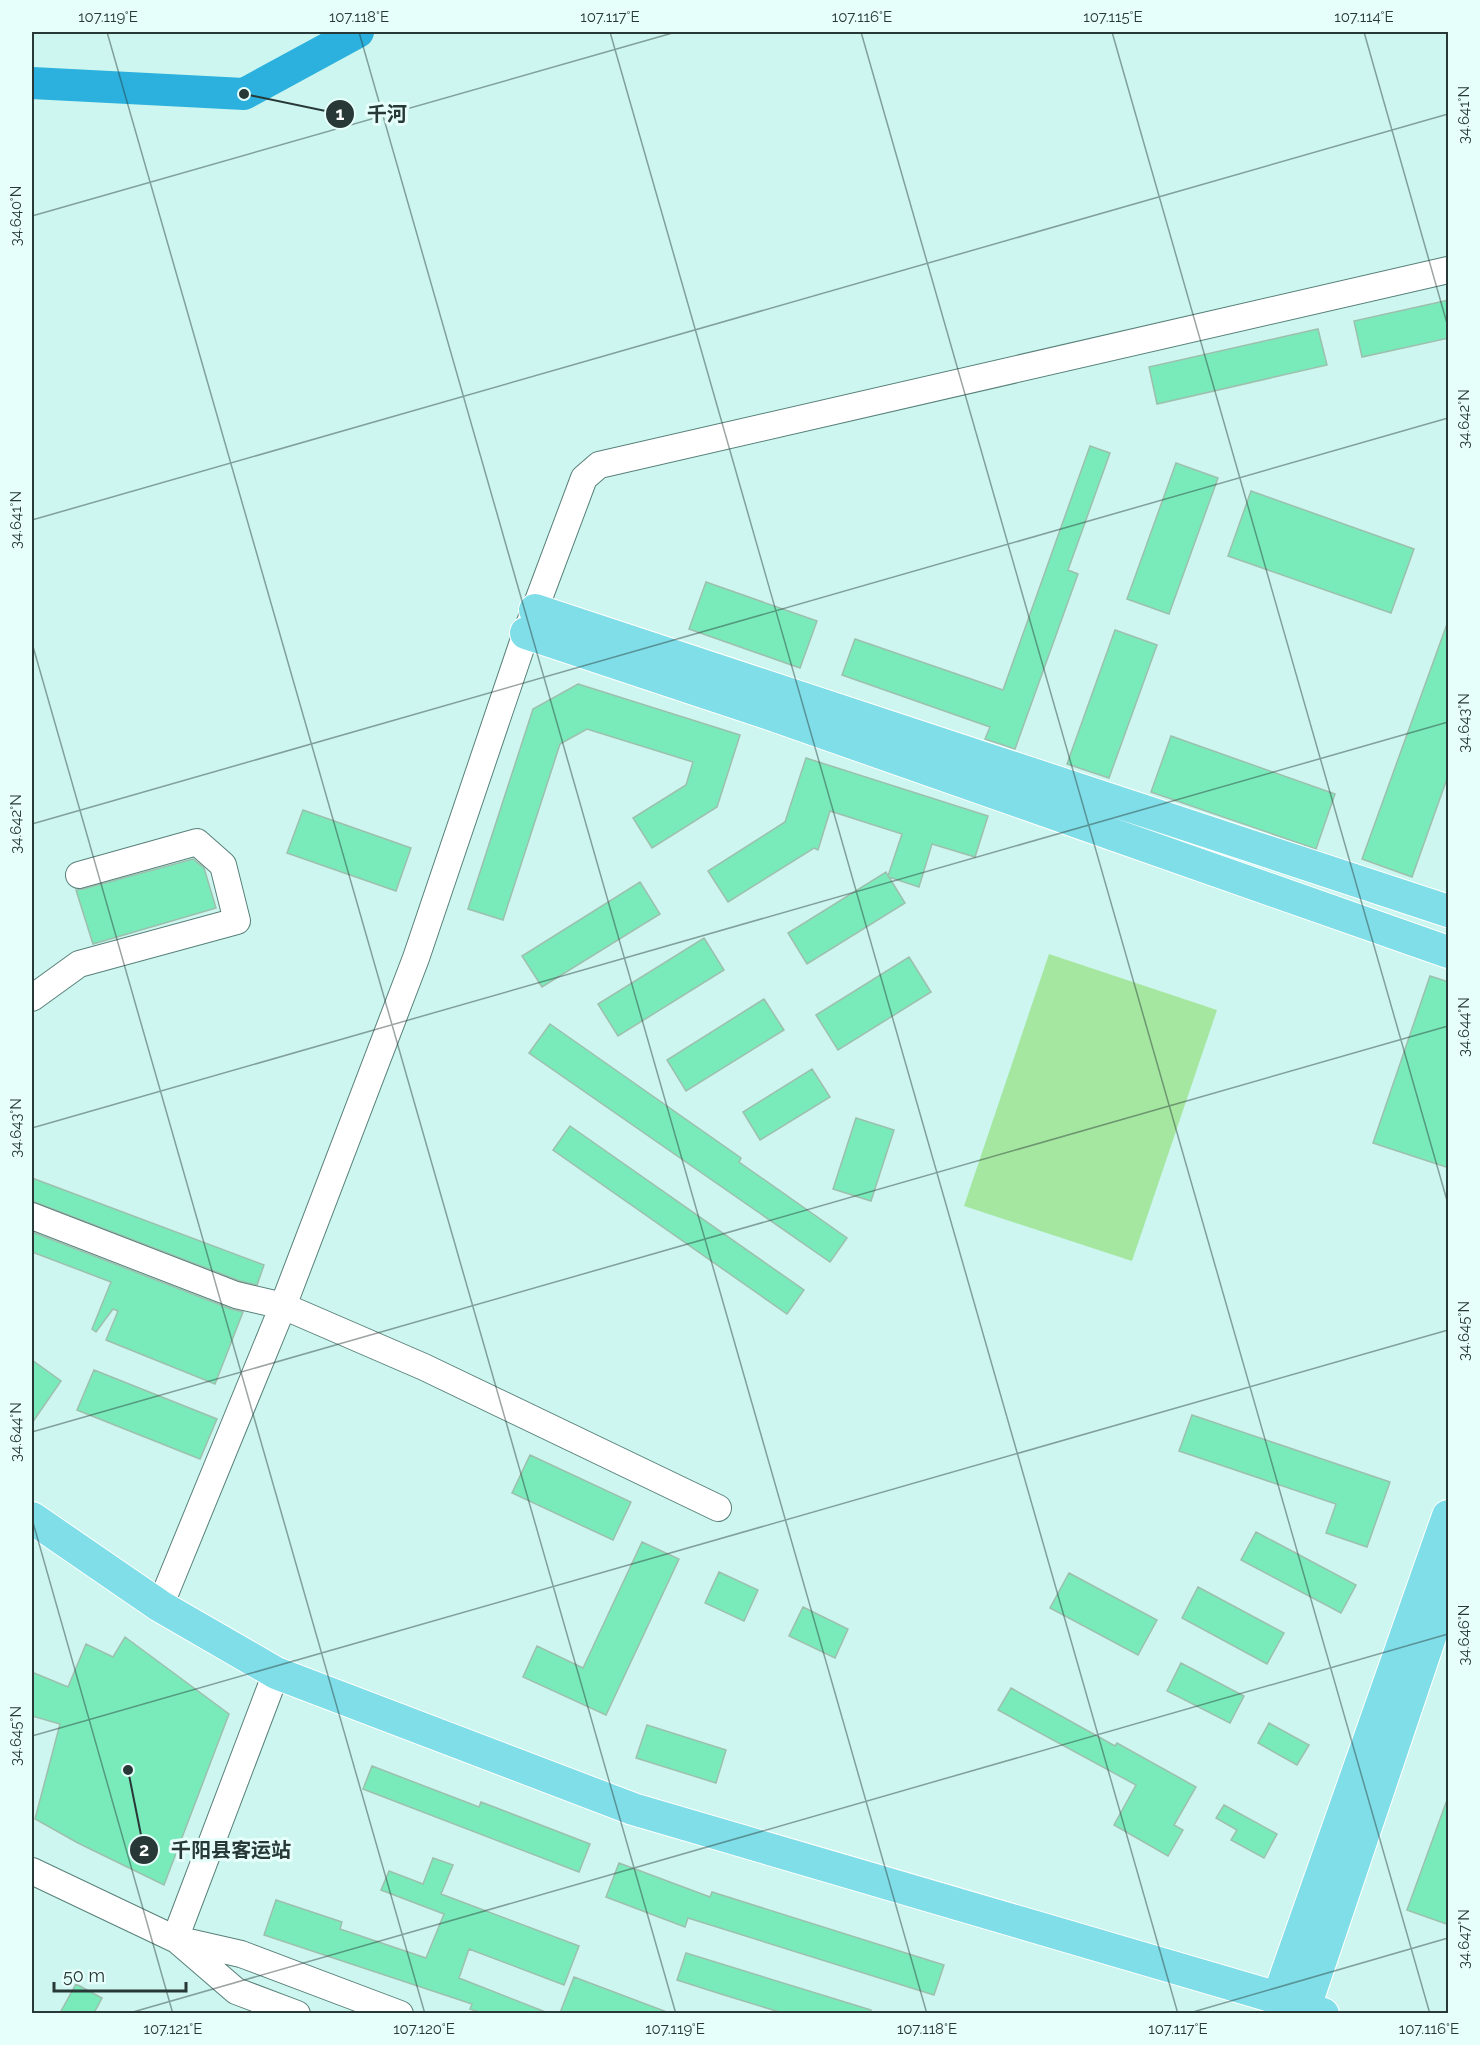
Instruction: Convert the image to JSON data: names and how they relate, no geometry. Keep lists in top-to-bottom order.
{
  "places": ["千河", "千阳县客运站"],
  "scale_bar": "50 m",
  "coordinates": [
    "107.119°E",
    "107.118°E",
    "107.117°E",
    "107.116°E",
    "107.115°E",
    "107.114°E",
    "34.641°N",
    "34.640°N",
    "34.642°N",
    "34.643°N",
    "34.644°N",
    "34.645°N",
    "34.646°N",
    "34.647°N",
    "107.121°E",
    "107.120°E"
  ]
}
